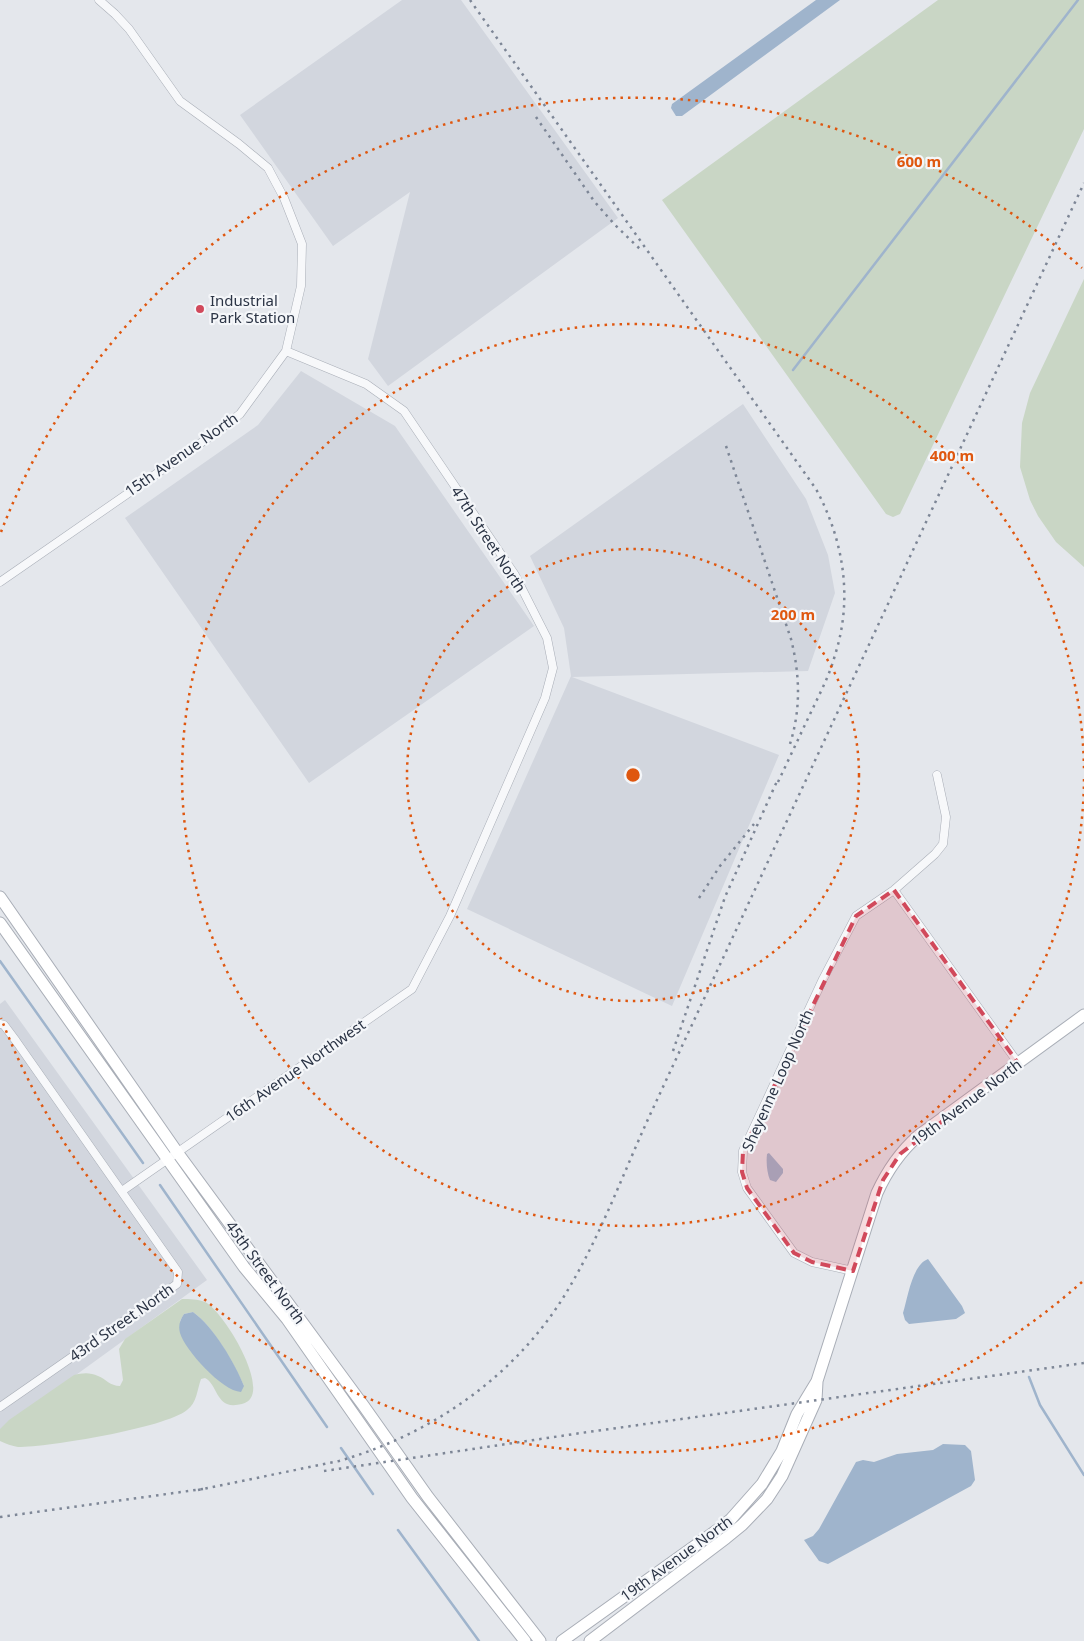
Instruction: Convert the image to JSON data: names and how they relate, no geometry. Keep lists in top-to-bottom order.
{
  "streets": {
    "main road": ["19th Avenue North", "45th Street North"],
    "street": [
      "15th Avenue North",
      "47th Street North",
      "16th Avenue Northwest",
      "Sheyenne Loop North",
      "43rd Street North"
    ]
  },
  "crossings": [
    ["15th Avenue North", "47th Street North"],
    ["47th Street North", "16th Avenue Northwest"],
    ["16th Avenue Northwest", "45th Street North"],
    ["16th Avenue Northwest", "43rd Street North"],
    ["Sheyenne Loop North", "19th Avenue North"]
  ],
  "places": ["Industrial Park Station"],
  "rings": ["600 m", "400 m", "200 m"]
}
